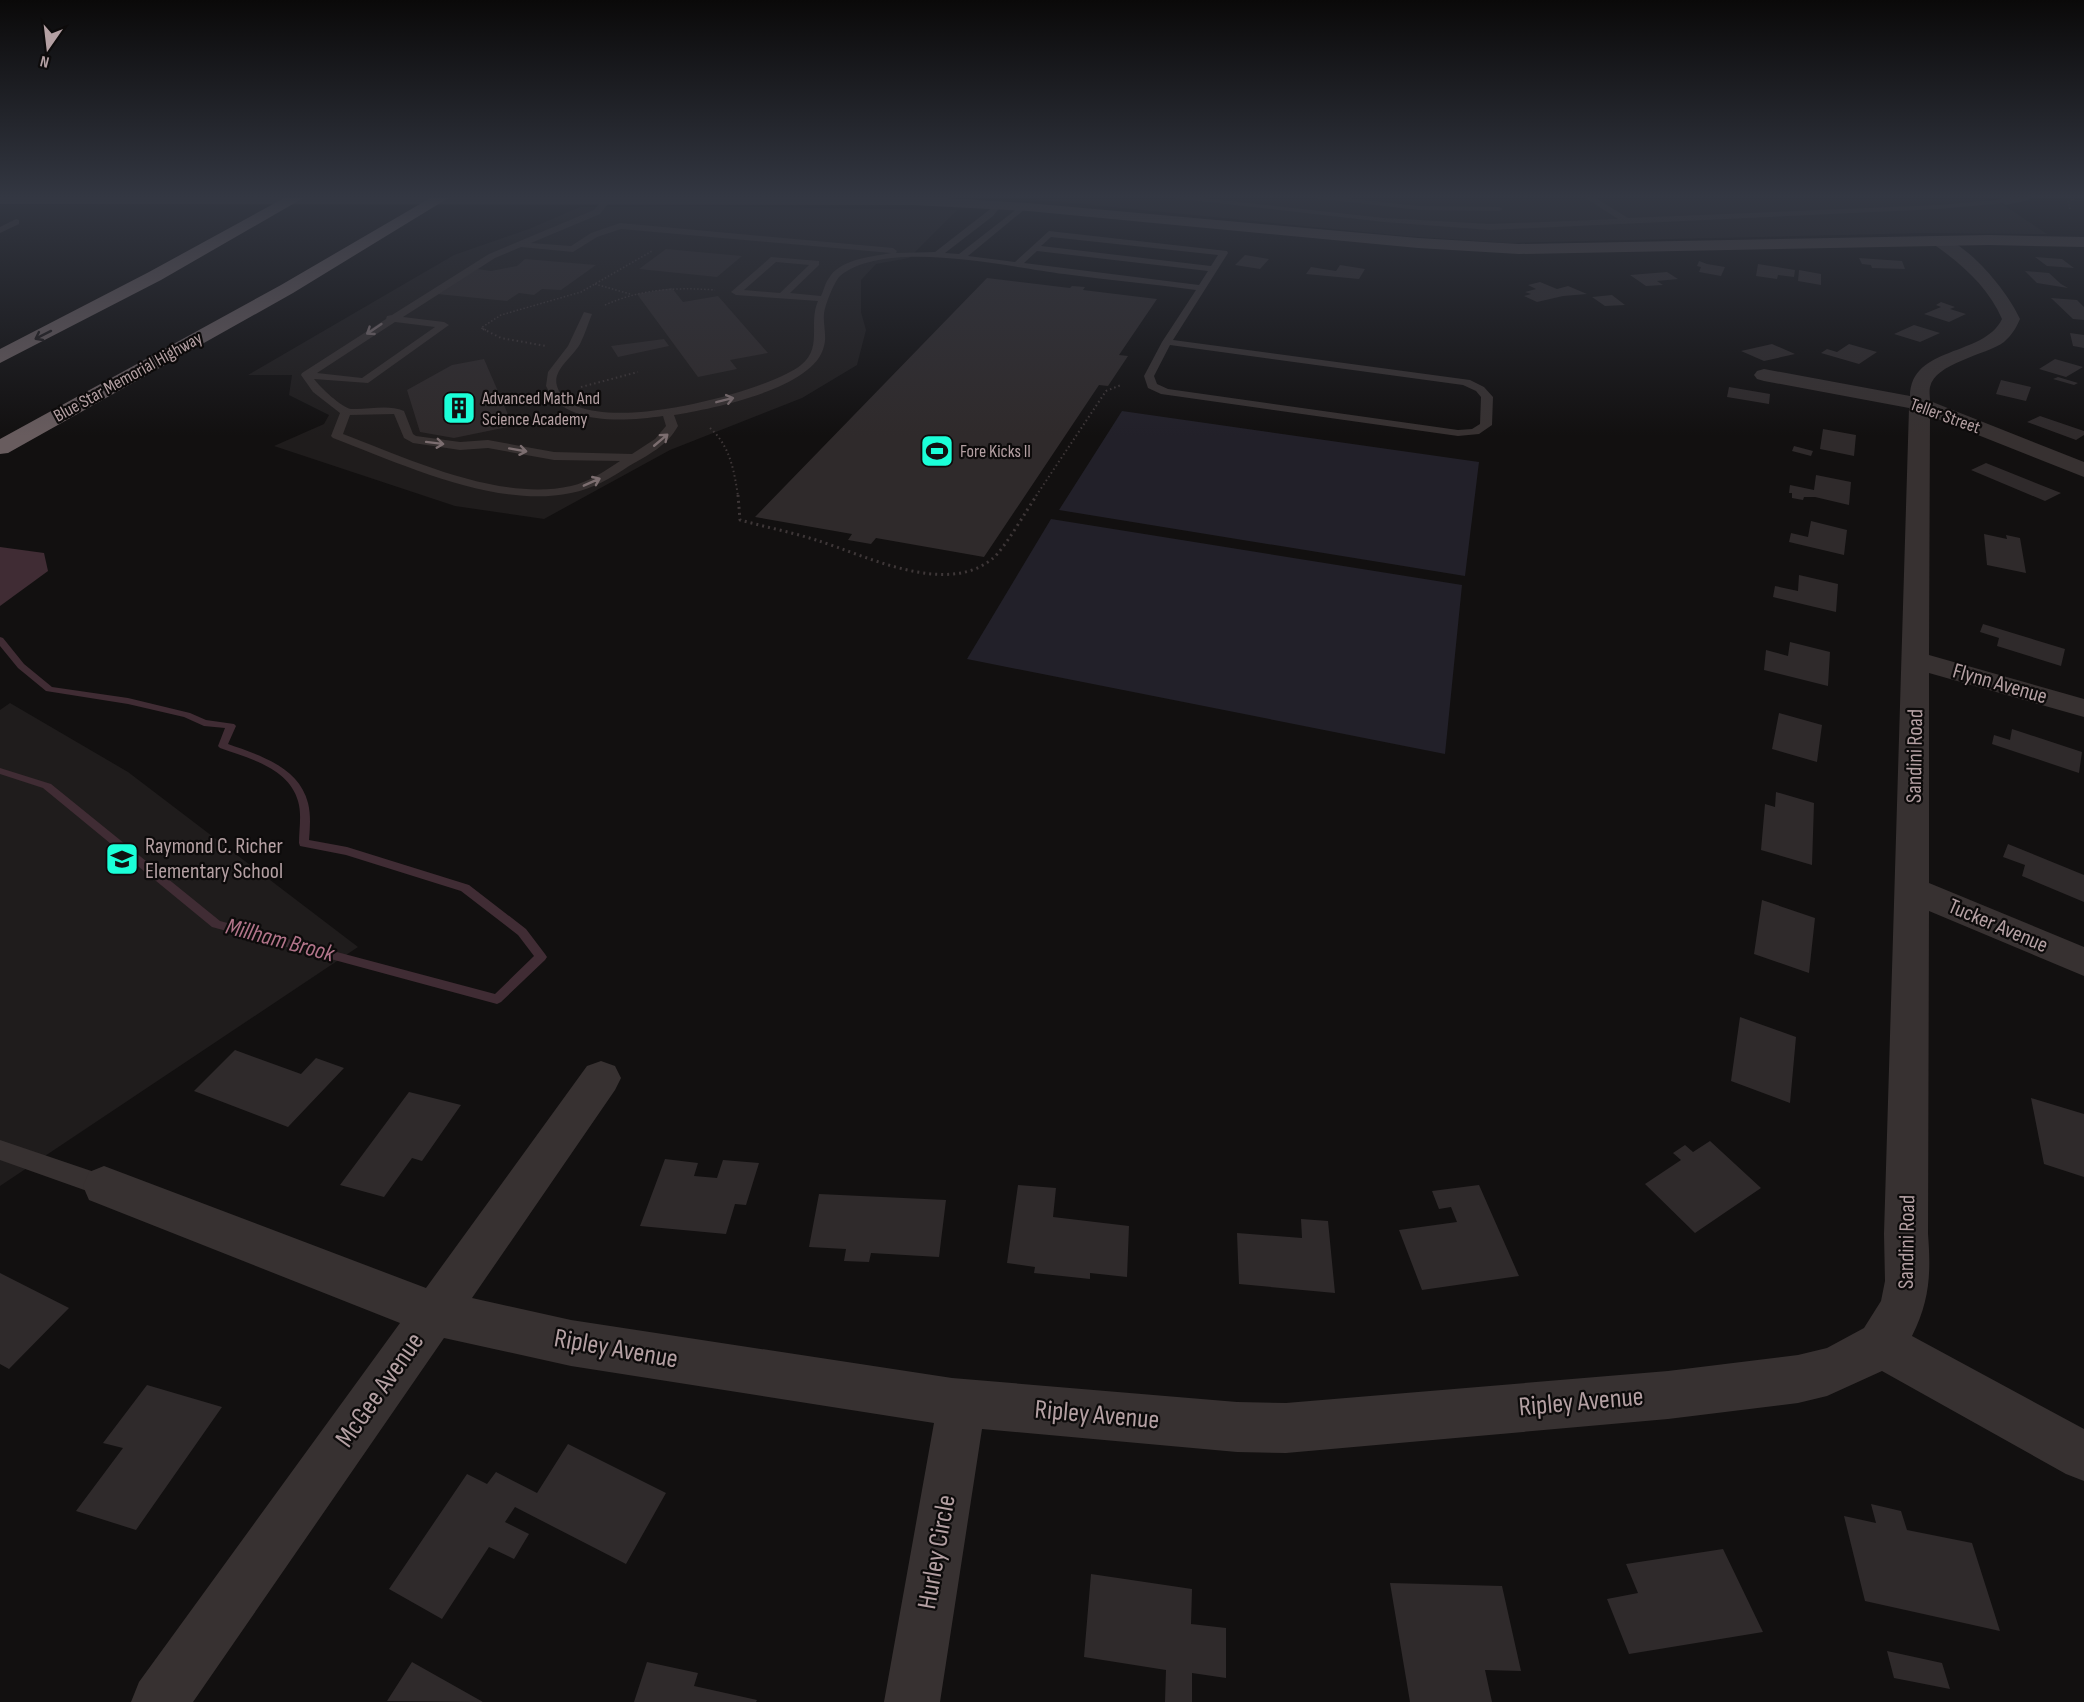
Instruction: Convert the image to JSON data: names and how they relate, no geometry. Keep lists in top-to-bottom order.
{
  "streets": {
    "highway": ["Blue Star Memorial Highway"],
    "street": [
      "Teller Street",
      "Flynn Avenue",
      "Sandini Road",
      "Tucker Avenue",
      "Ripley Avenue",
      "McGee Avenue",
      "Hurley Circle"
    ]
  },
  "crossings": [
    ["Teller Street", "Sandini Road"],
    ["Flynn Avenue", "Sandini Road"],
    ["Sandini Road", "Tucker Avenue"],
    ["Sandini Road", "Ripley Avenue"],
    ["Ripley Avenue", "McGee Avenue"],
    ["Ripley Avenue", "Hurley Circle"]
  ],
  "water": ["Millham Brook"],
  "places": {
    "building": ["Advanced Math And Science Academy"],
    "sports": ["Fore Kicks II"],
    "school or university": ["Raymond C. Richer Elementary School"]
  },
  "north": "bottom"
}
